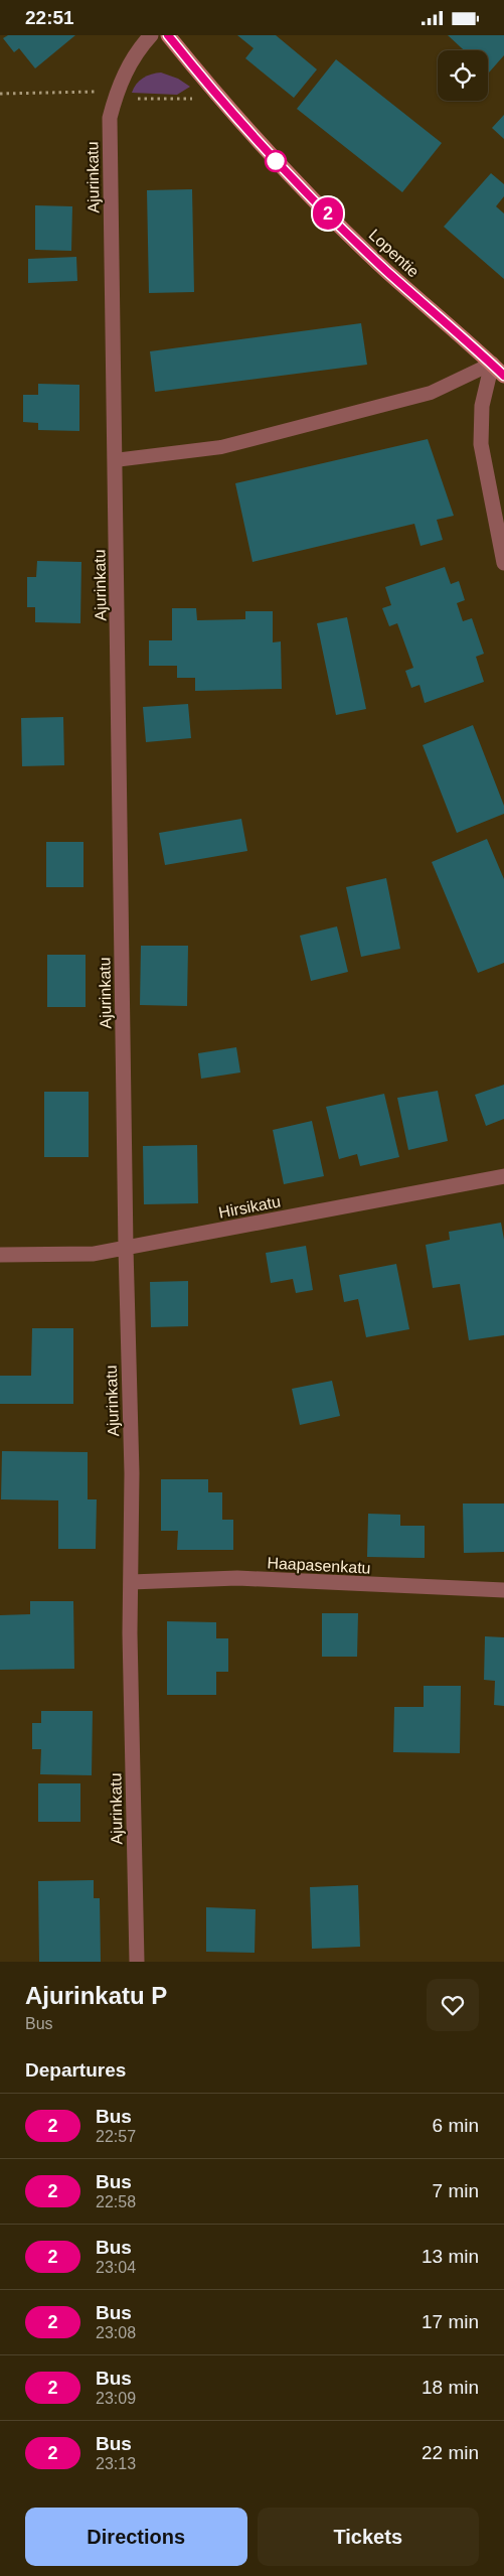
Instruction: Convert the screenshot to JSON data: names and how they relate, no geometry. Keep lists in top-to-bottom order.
{
  "streets": {
    "street": [
      "Ajurinkatu",
      "Lopentie",
      "Hirsikatu",
      "Haapasenkatu"
    ]
  },
  "crossings": [
    ["Ajurinkatu", "Hirsikatu"],
    ["Ajurinkatu", "Haapasenkatu"]
  ],
  "lines": ["bus line 2"],
  "page": {
    "status": "22:51",
    "on_map": "2",
    "heading": [
      ["Ajurinkatu P", "Bus"],
      "Departures"
    ],
    "list": [
      {
        "mark": "2",
        "name": "Bus",
        "note": "22:57",
        "value": "6 min"
      },
      {
        "mark": "2",
        "name": "Bus",
        "note": "22:58",
        "value": "7 min"
      },
      {
        "mark": "2",
        "name": "Bus",
        "note": "23:04",
        "value": "13 min"
      },
      {
        "mark": "2",
        "name": "Bus",
        "note": "23:08",
        "value": "17 min"
      },
      {
        "mark": "2",
        "name": "Bus",
        "note": "23:09",
        "value": "18 min"
      },
      {
        "mark": "2",
        "name": "Bus",
        "note": "23:13",
        "value": "22 min"
      }
    ],
    "buttons": ["Directions", "Tickets"]
  }
}
